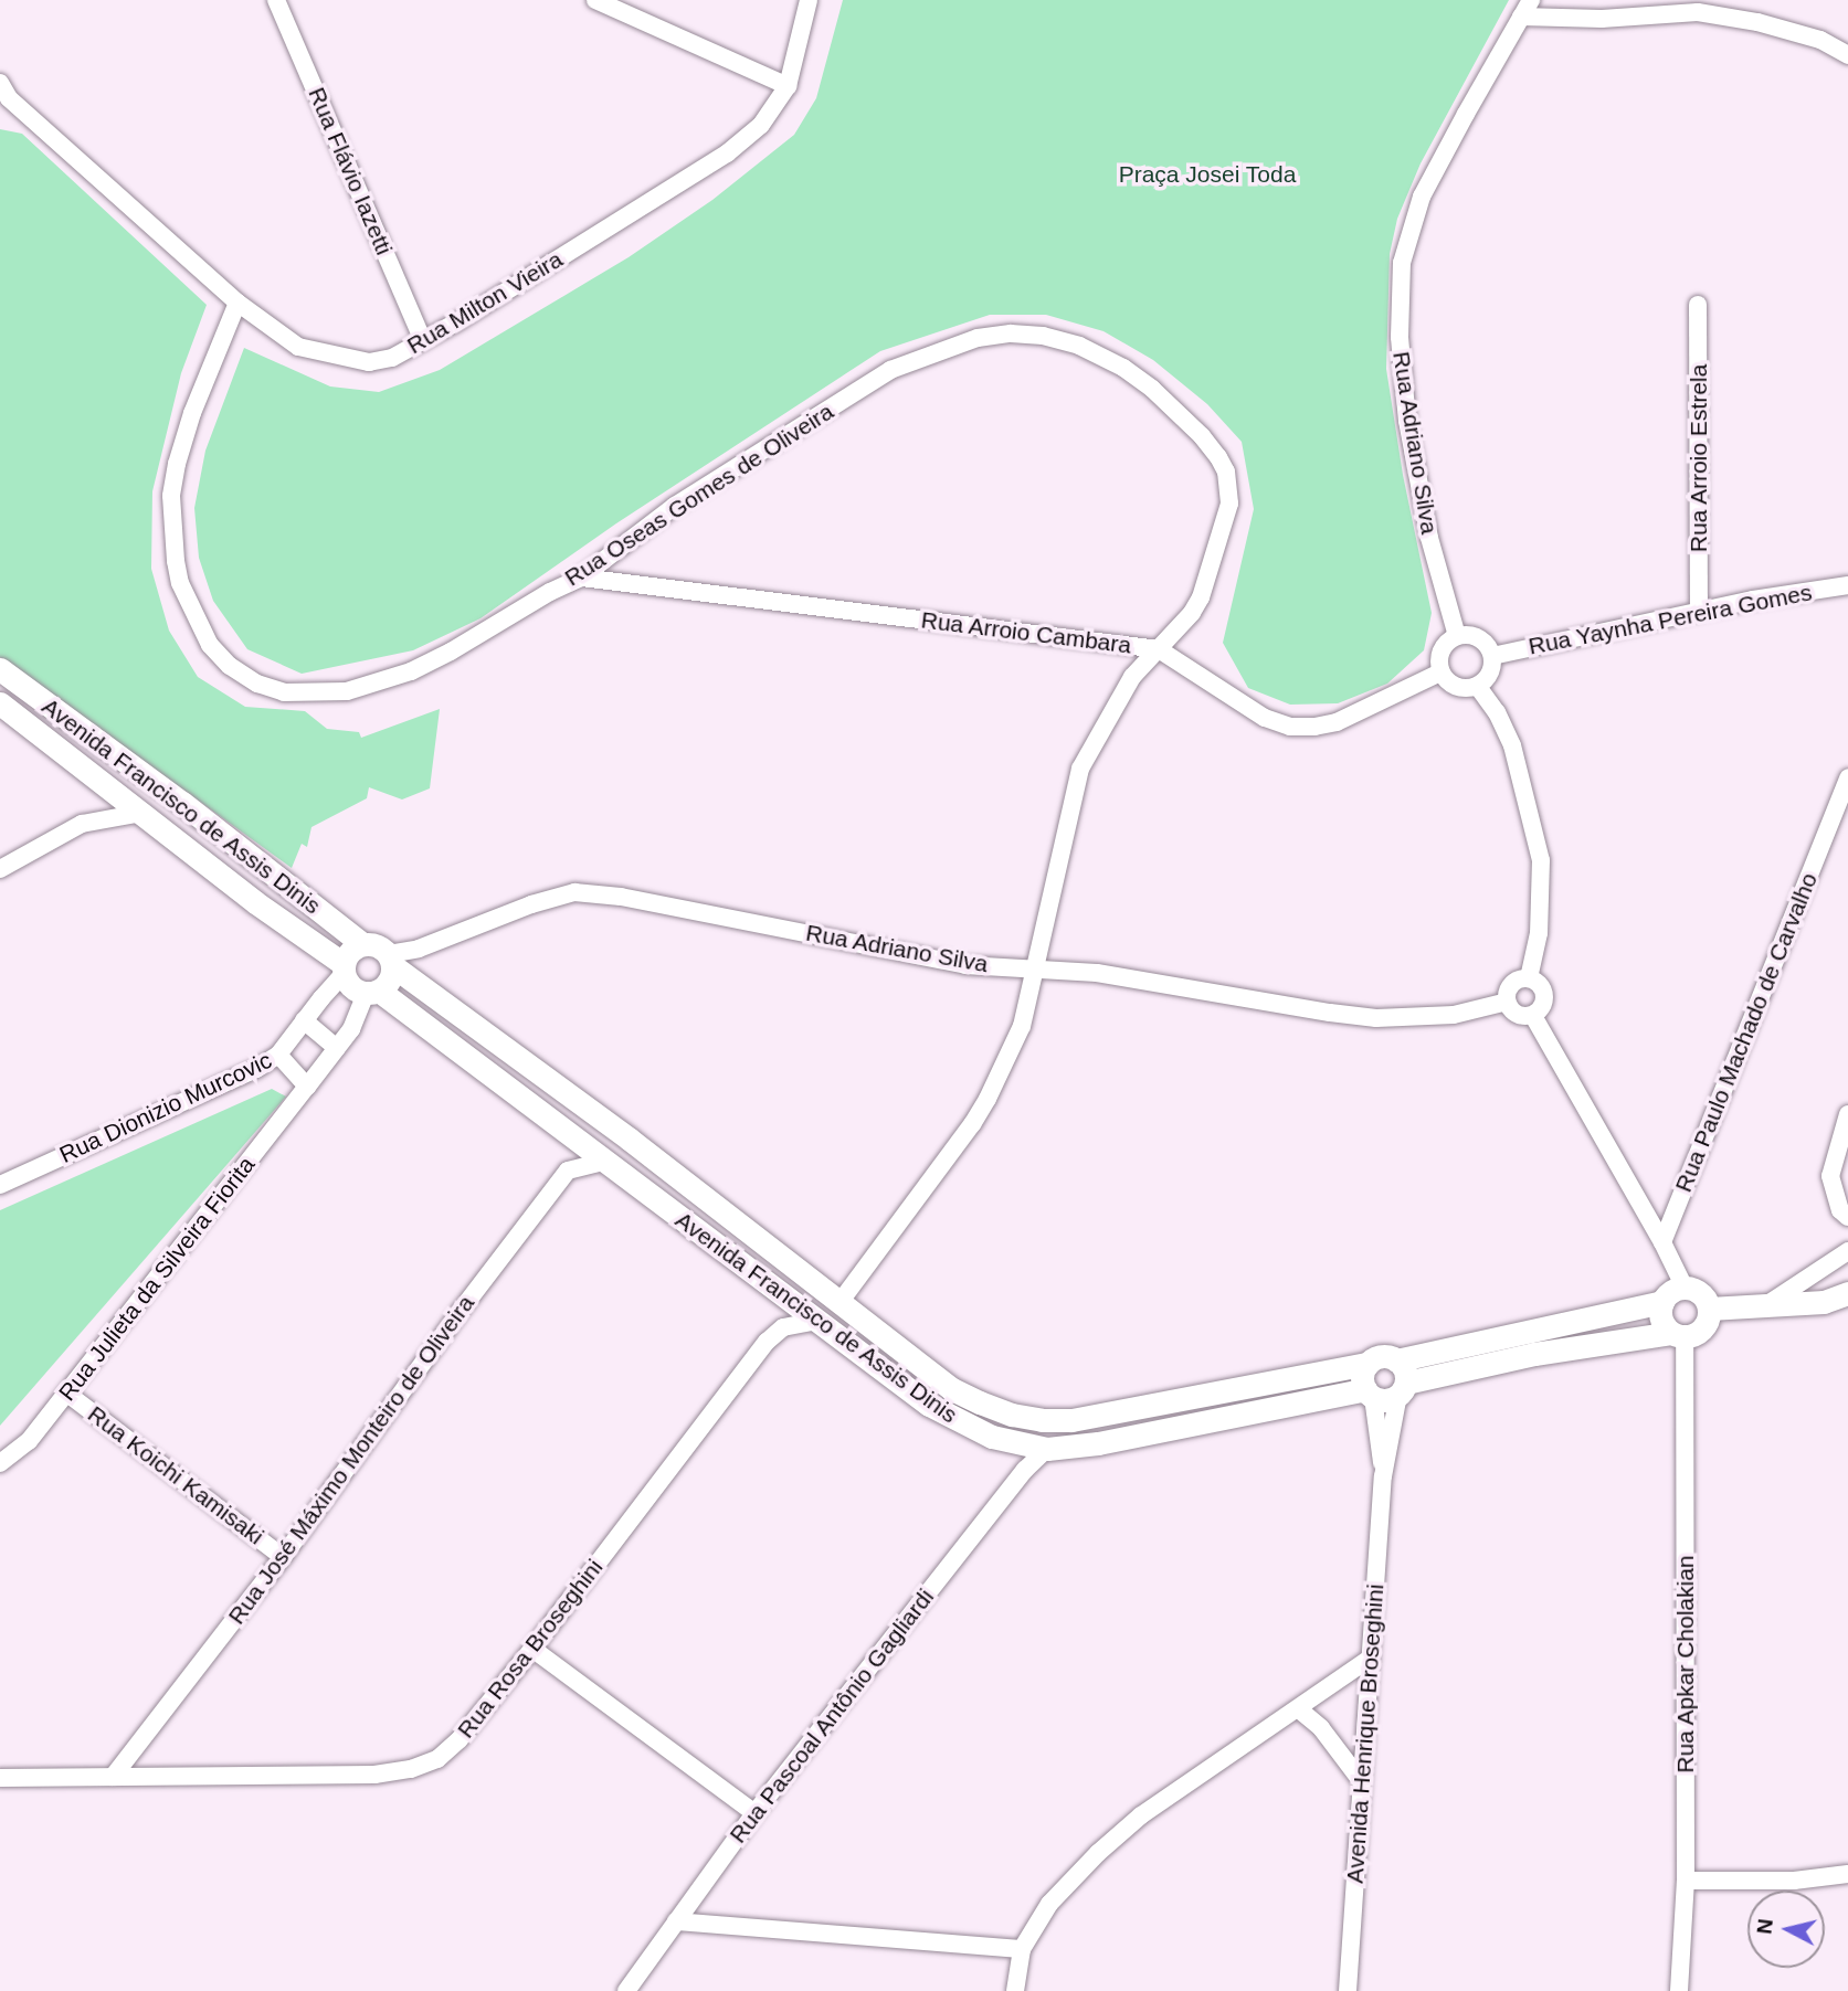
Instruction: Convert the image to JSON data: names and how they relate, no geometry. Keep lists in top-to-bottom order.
{
  "streets": {
    "main road": ["Avenida Francisco de Assis Dinis"],
    "street": [
      "Rua Flávio Iazetti",
      "Rua Milton Vieira",
      "Rua Adriano Silva",
      "Rua Arroio Estrela",
      "Rua Oseas Gomes de Oliveira",
      "Rua Yaynha Pereira Gomes",
      "Rua Arroio Cambara",
      "Rua Paulo Machado de Carvalho",
      "Rua Dionizio Murcovic",
      "Rua Julieta da Silveira Fiorita",
      "Rua José Máximo Monteiro de Oliveira",
      "Rua Koichi Kamisaki",
      "Rua Rosa Broseghini",
      "Rua Apkar Cholakian",
      "Rua Pascoal Antônio Gagliardi",
      "Avenida Henrique Broseghini"
    ]
  },
  "crossings": [
    ["Rua Flávio Iazetti", "Rua Milton Vieira"],
    ["Rua Milton Vieira", "Rua Oseas Gomes de Oliveira"],
    ["Rua Adriano Silva", "Rua Oseas Gomes de Oliveira"],
    ["Rua Adriano Silva", "Rua Yaynha Pereira Gomes"],
    ["Rua Adriano Silva", "Rua Arroio Cambara"],
    ["Rua Adriano Silva", "Avenida Francisco de Assis Dinis"],
    ["Rua Adriano Silva", "Rua Dionizio Murcovic"],
    ["Rua Adriano Silva", "Rua Julieta da Silveira Fiorita"],
    ["Rua Arroio Estrela", "Rua Yaynha Pereira Gomes"],
    ["Rua Oseas Gomes de Oliveira", "Rua Arroio Cambara"],
    ["Rua Oseas Gomes de Oliveira", "Avenida Francisco de Assis Dinis"],
    ["Rua Yaynha Pereira Gomes", "Rua Arroio Cambara"],
    ["Avenida Francisco de Assis Dinis", "Rua Dionizio Murcovic"],
    ["Avenida Francisco de Assis Dinis", "Rua Julieta da Silveira Fiorita"],
    ["Avenida Francisco de Assis Dinis", "Rua José Máximo Monteiro de Oliveira"],
    ["Avenida Francisco de Assis Dinis", "Rua Rosa Broseghini"],
    ["Avenida Francisco de Assis Dinis", "Rua Pascoal Antônio Gagliardi"],
    ["Avenida Francisco de Assis Dinis", "Avenida Henrique Broseghini"],
    ["Rua Dionizio Murcovic", "Rua Julieta da Silveira Fiorita"],
    ["Rua Julieta da Silveira Fiorita", "Rua Koichi Kamisaki"],
    ["Rua José Máximo Monteiro de Oliveira", "Rua Koichi Kamisaki"],
    ["Rua José Máximo Monteiro de Oliveira", "Rua Rosa Broseghini"]
  ],
  "parks": ["Praça Josei Toda"],
  "north": "left"
}
